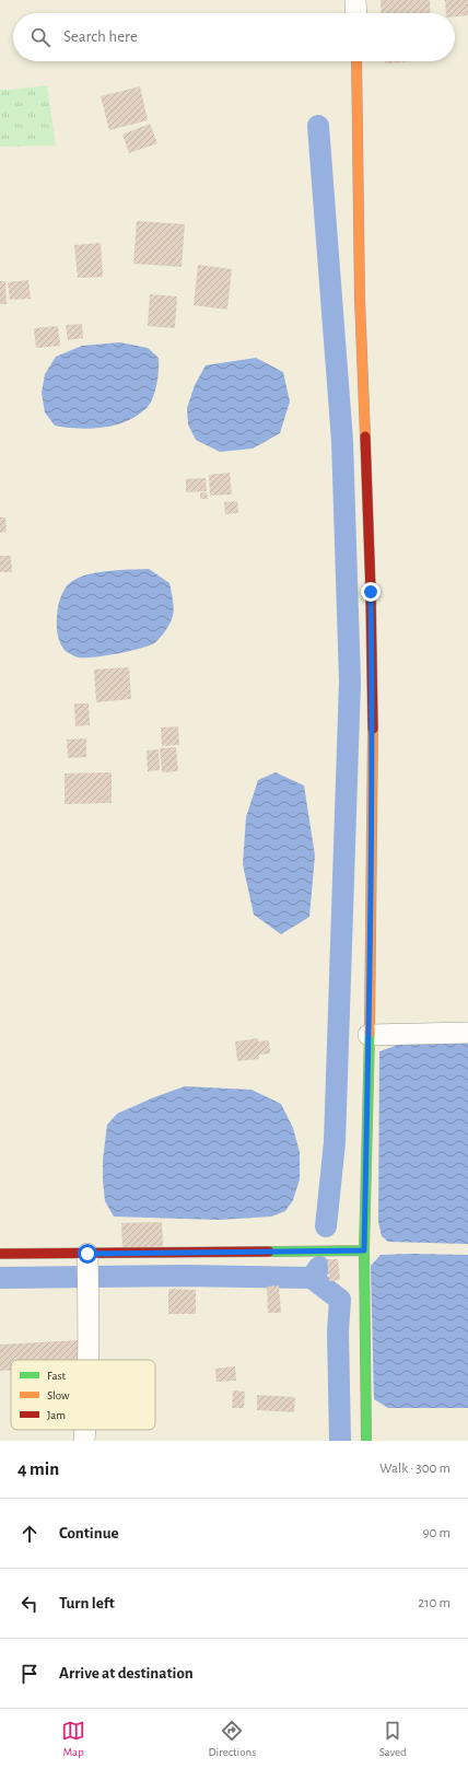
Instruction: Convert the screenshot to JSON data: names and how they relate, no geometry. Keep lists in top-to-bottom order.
{
  "legend": ["Fast", "Slow", "Jam"],
  "page": {
    "search": "Search here",
    "heading": ["4 min", "Walk · 300 m"],
    "list": [
      ["Continue", "90 m"],
      ["Turn left", "210 m"],
      "Arrive at destination"
    ],
    "nav": ["Map", "Directions", "Saved"]
  }
}
